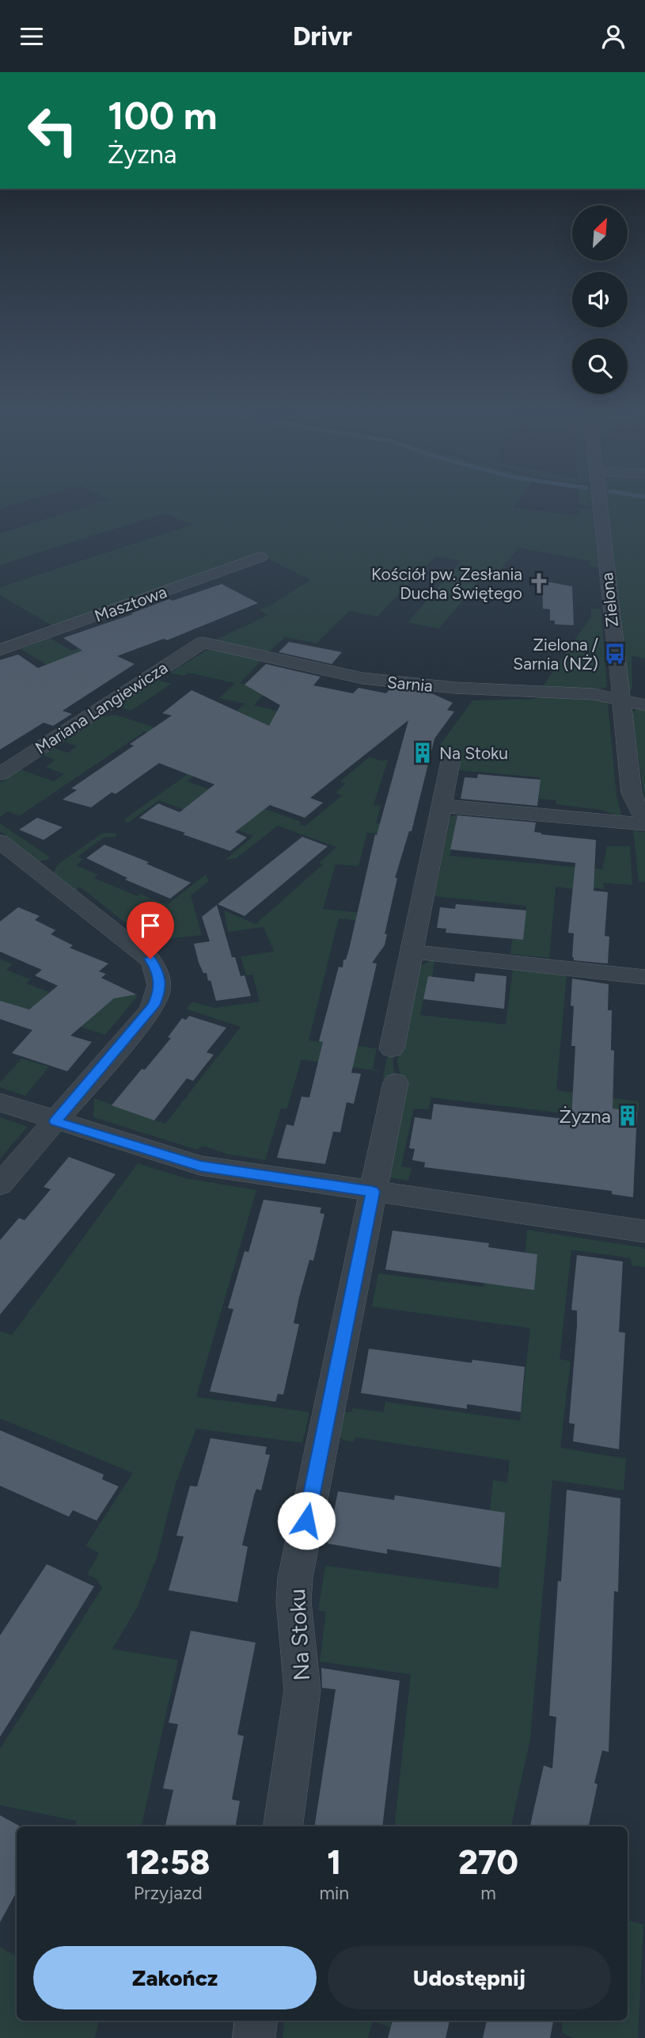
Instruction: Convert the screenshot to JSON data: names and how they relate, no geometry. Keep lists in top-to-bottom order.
{
  "streets": {
    "street": [
      "Zielona",
      "Masztowa",
      "Sarnia",
      "Mariana Langiewicza",
      "Na Stoku"
    ]
  },
  "crossings": [
    ["Zielona", "Sarnia"],
    ["Sarnia", "Mariana Langiewicza"]
  ],
  "places": {
    "church": ["Kościół pw. Zesłania Ducha Świętego"],
    "bus stop": ["Zielona / Sarnia (NŻ)"],
    "building": ["Na Stoku", "Żyzna"]
  },
  "north": "top right",
  "page": {
    "header": "Drivr",
    "turn": ["100 m", "Żyzna"],
    "eta": [
      "12:58",
      "Przyjazd",
      "1",
      "min",
      "270",
      "m"
    ],
    "buttons": ["Zakończ", "Udostępnij"]
  }
}
